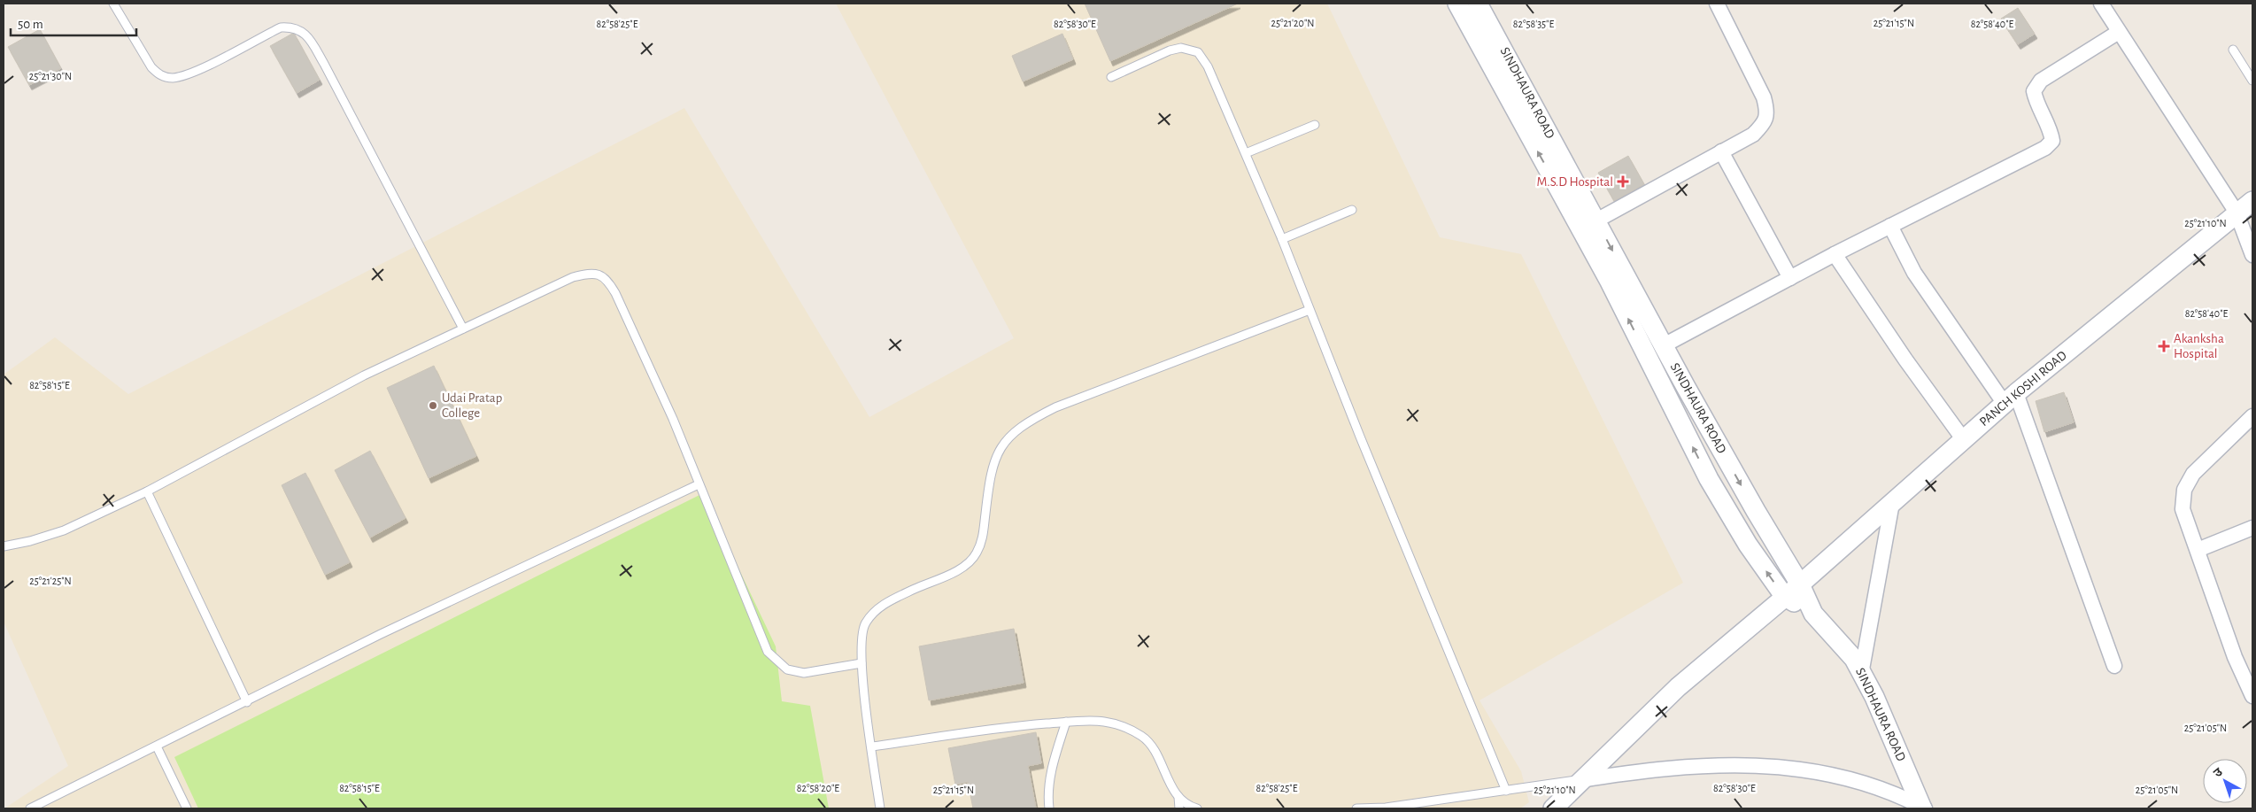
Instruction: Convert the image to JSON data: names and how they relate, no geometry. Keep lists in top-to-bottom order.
{
  "streets": {
    "street": ["SINDHAURA ROAD", "PANCH KOSHI ROAD"]
  },
  "crossings": [
    ["SINDHAURA ROAD", "PANCH KOSHI ROAD"]
  ],
  "places": {
    "health": ["M.S.D Hospital", "Akanksha Hospital"],
    "other": ["Udai Pratap College"]
  },
  "scale_bar": "50 m",
  "north": "top left",
  "coordinates": [
    "25°21'20\"N",
    "25°21'15\"N",
    "82°58'25\"E",
    "82°58'40\"E",
    "82°58'30\"E",
    "82°58'35\"E",
    "25°21'30\"N",
    "25°21'10\"N",
    "82°58'15\"E",
    "25°21'25\"N",
    "25°21'05\"N",
    "82°58'20\"E"
  ]
}
